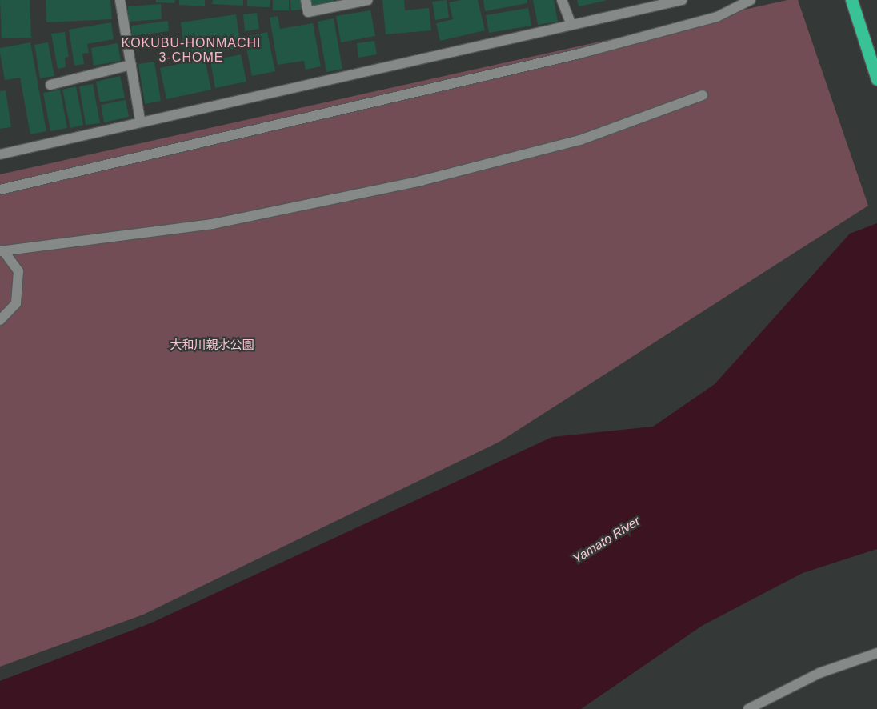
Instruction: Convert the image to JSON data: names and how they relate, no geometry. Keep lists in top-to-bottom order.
{
  "districts": ["KOKUBU-HONMACHI 3-CHOME"],
  "water": ["Yamato River"],
  "parks": ["大和川親水公園"]
}
